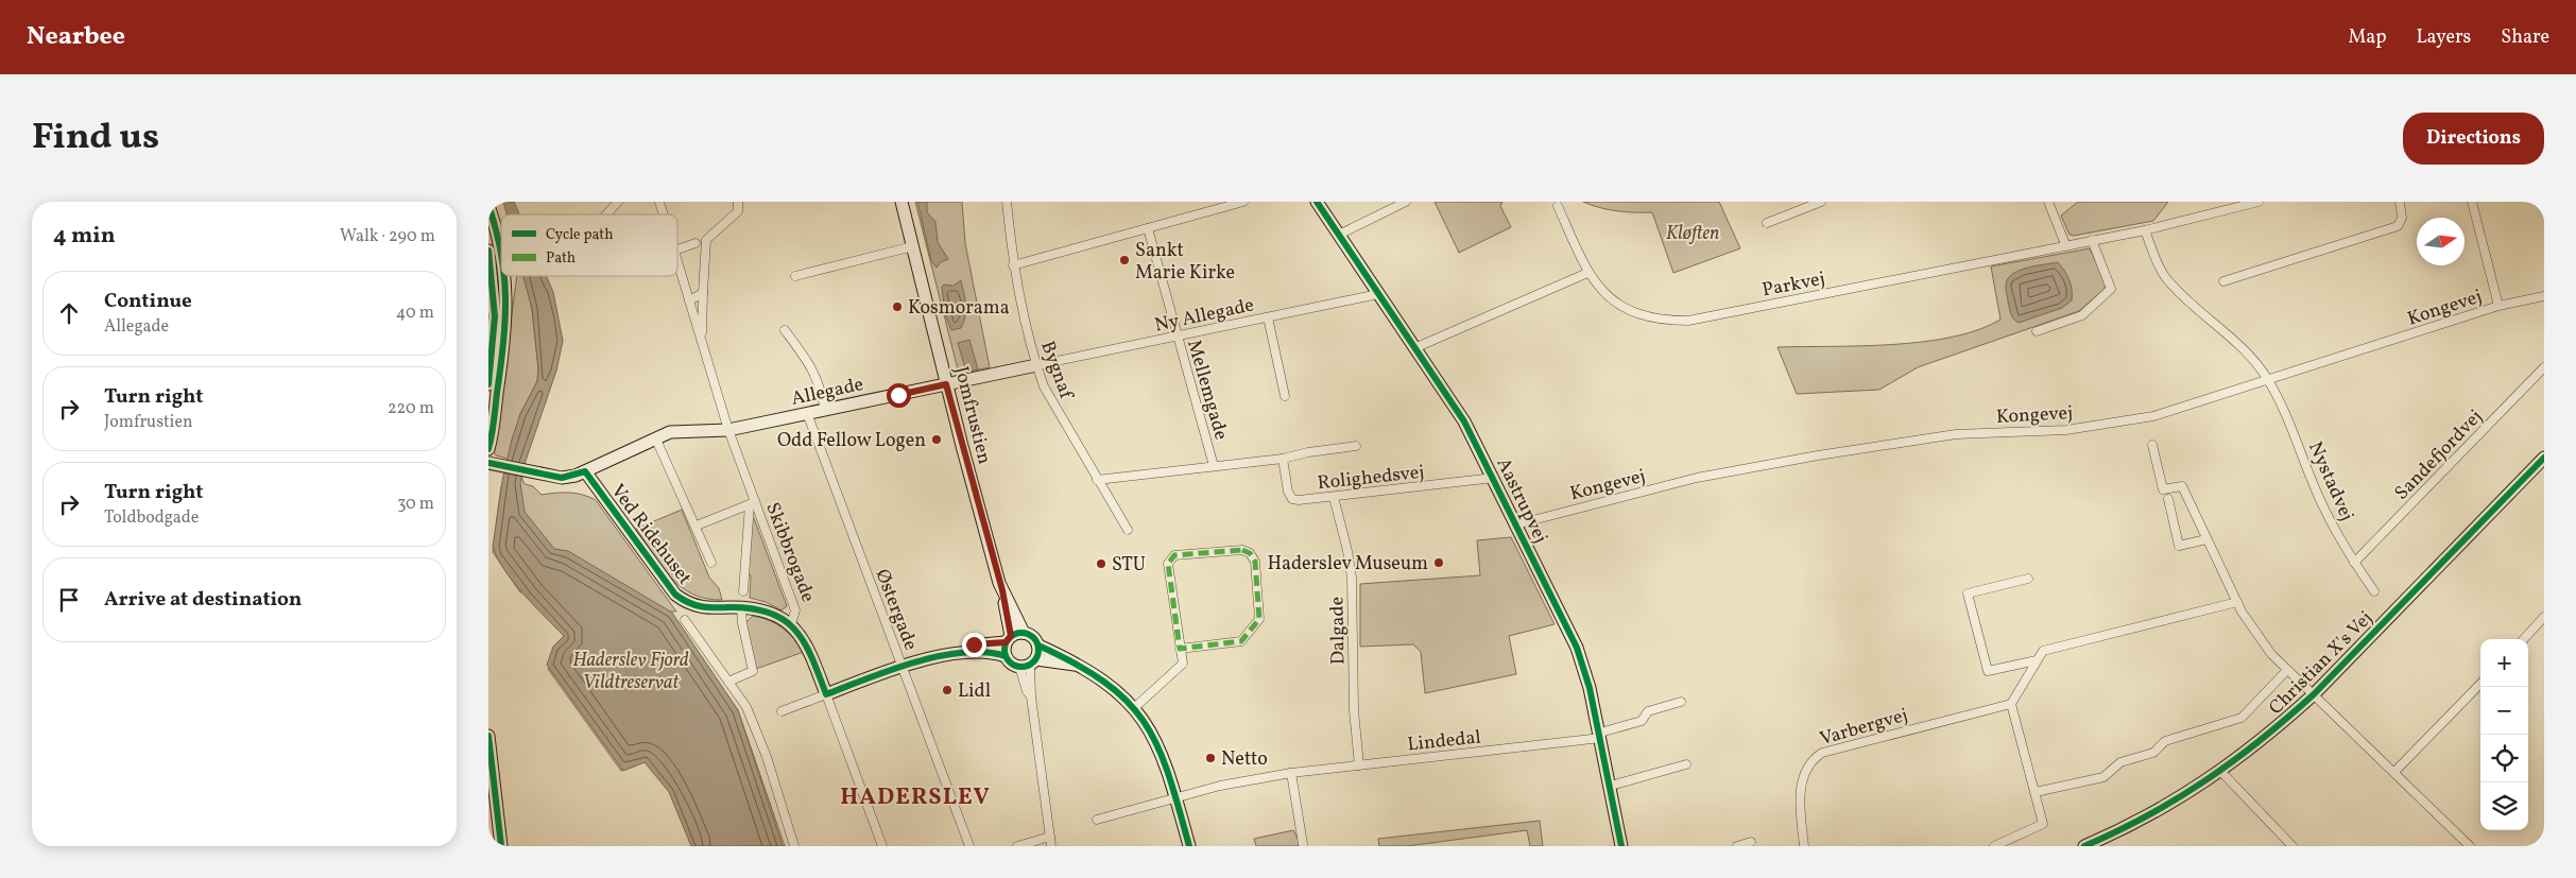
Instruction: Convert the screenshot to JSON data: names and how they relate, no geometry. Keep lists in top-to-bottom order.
{
  "streets": {
    "street": [
      "Parkvej",
      "Kongevej",
      "Ny Allegade",
      "Bygnaf",
      "Mellemgade",
      "Allegade",
      "Jomfrustien",
      "Sandefjordvej",
      "Rolighedsvej",
      "Nystadvej",
      "Aastrupvej",
      "Ved Ridehuset",
      "Skibbrogade",
      "Østergade",
      "Dalgade",
      "Christian X's Vej",
      "Varbergvej",
      "Lindedal"
    ]
  },
  "crossings": [
    ["Parkvej", "Nystadvej"],
    ["Kongevej", "Nystadvej"],
    ["Kongevej", "Aastrupvej"],
    ["Ny Allegade", "Bygnaf"],
    ["Ny Allegade", "Mellemgade"],
    ["Ny Allegade", "Allegade"],
    ["Ny Allegade", "Aastrupvej"],
    ["Bygnaf", "Allegade"],
    ["Bygnaf", "Rolighedsvej"],
    ["Mellemgade", "Rolighedsvej"],
    ["Allegade", "Jomfrustien"],
    ["Allegade", "Ved Ridehuset"],
    ["Allegade", "Østergade"],
    ["Sandefjordvej", "Nystadvej"],
    ["Rolighedsvej", "Aastrupvej"],
    ["Rolighedsvej", "Dalgade"],
    ["Aastrupvej", "Lindedal"],
    ["Ved Ridehuset", "Skibbrogade"],
    ["Dalgade", "Lindedal"]
  ],
  "districts": ["HADERSLEV"],
  "parks": ["Kløften", "Haderslev Fjord Vildtreservat"],
  "places": [
    "Sankt Marie Kirke",
    "Kosmorama",
    "Odd Fellow Logen",
    "Haderslev Museum",
    "STU",
    "Lidl",
    "Netto"
  ],
  "legend": ["Cycle path", "Path"],
  "north": "right",
  "page": {
    "header": "Nearbee",
    "nav": ["Map", "Layers", "Share"],
    "title": "Find us",
    "buttons": "Directions",
    "heading": ["4 min", "Walk · 290 m"],
    "list": [
      ["Continue", "Allegade", "40 m"],
      ["Turn right", "Jomfrustien", "220 m"],
      ["Turn right", "Toldbodgade", "30 m"],
      "Arrive at destination"
    ],
    "map_buttons": ["+", "−"]
  }
}
